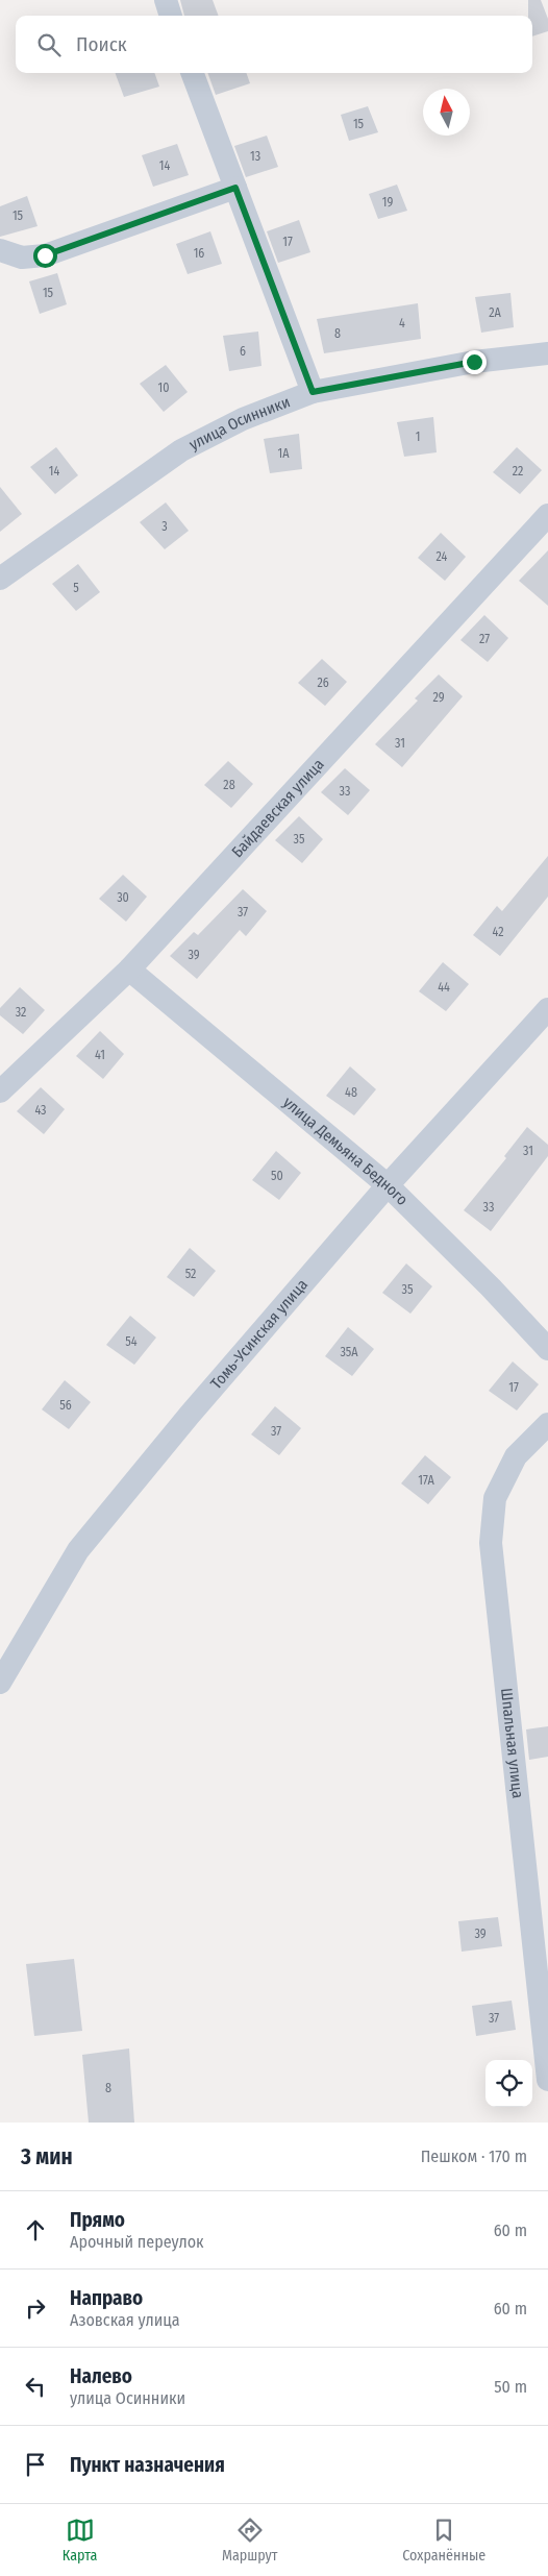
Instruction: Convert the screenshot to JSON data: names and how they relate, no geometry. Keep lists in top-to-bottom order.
{
  "streets": {
    "street": [
      "улица Осинники",
      "Байдаевская улица",
      "улица Демьяна Бедного",
      "Томь-Усинская улица",
      "Шпальная улица"
    ]
  },
  "crossings": [
    ["Байдаевская улица", "улица Демьяна Бедного"],
    ["улица Демьяна Бедного", "Томь-Усинская улица"]
  ],
  "house_numbers": [
    "15",
    "13",
    "14",
    "19",
    "15",
    "17",
    "16",
    "15",
    "2А",
    "4",
    "8",
    "6",
    "10",
    "1",
    "1А",
    "14",
    "22",
    "3",
    "24",
    "5",
    "27",
    "26",
    "29",
    "31",
    "28",
    "33",
    "35",
    "30",
    "37",
    "42",
    "39",
    "44",
    "32",
    "41",
    "48",
    "43",
    "31",
    "50",
    "33",
    "52",
    "35",
    "54",
    "35А",
    "17",
    "56",
    "37",
    "17А",
    "39",
    "37",
    "8"
  ],
  "north": "top",
  "page": {
    "search": "Поиск",
    "heading": ["3 мин", "Пешком · 170 m"],
    "list": [
      ["Прямо", "Арочный переулок", "60 m"],
      ["Направо", "Азовская улица", "60 m"],
      ["Налево", "улица Осинники", "50 m"],
      "Пункт назначения"
    ],
    "nav": ["Карта", "Маршрут", "Сохранённые"]
  }
}
